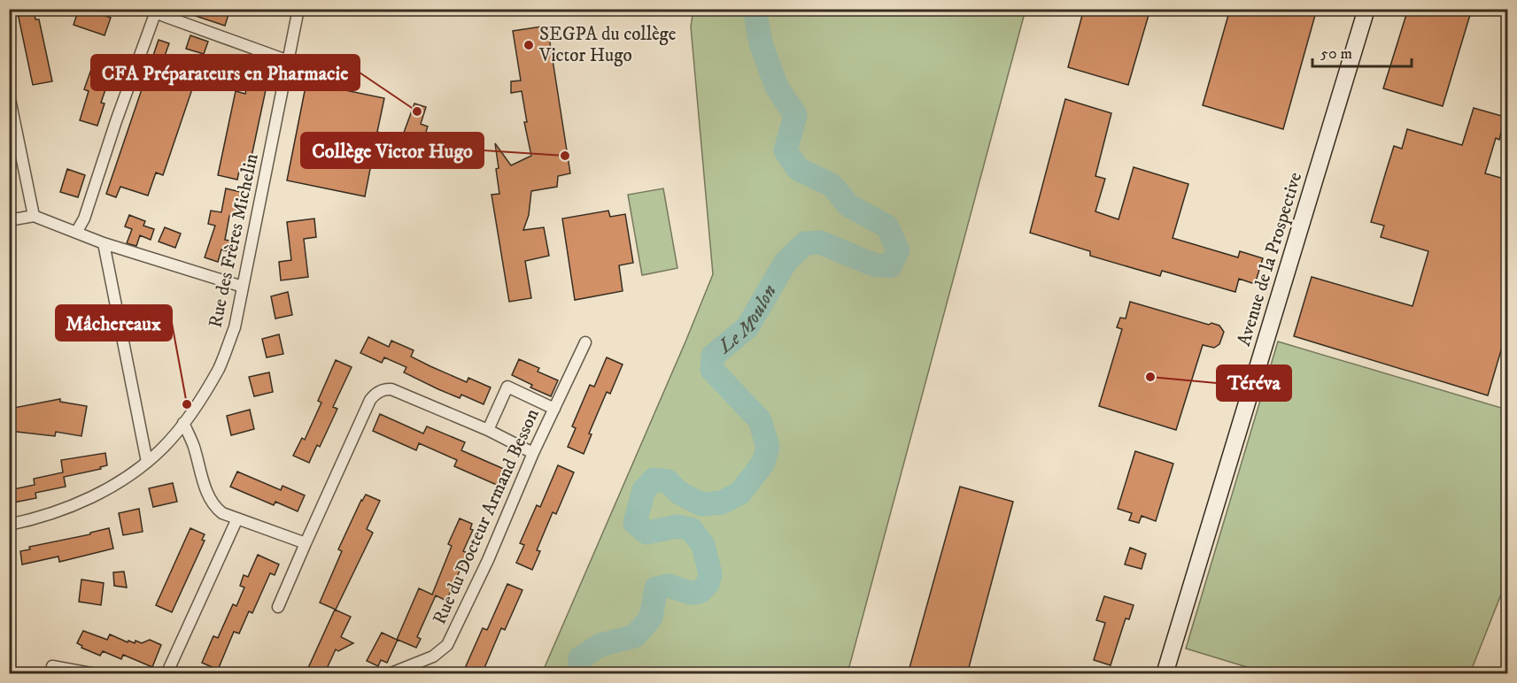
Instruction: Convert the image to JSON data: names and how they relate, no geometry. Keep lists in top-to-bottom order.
{
  "streets": {
    "main road": ["Avenue de la Prospective"],
    "street": ["Rue des Frères Michelin", "Rue du Docteur Armand Besson"]
  },
  "water": ["Le Moulon"],
  "places": [
    "SEGPA du collège Victor Hugo",
    "CFA Préparateurs en Pharmacie",
    "Collège Victor Hugo",
    "Téréva",
    "Mâchereaux"
  ],
  "scale_bar": "50 m"
}
